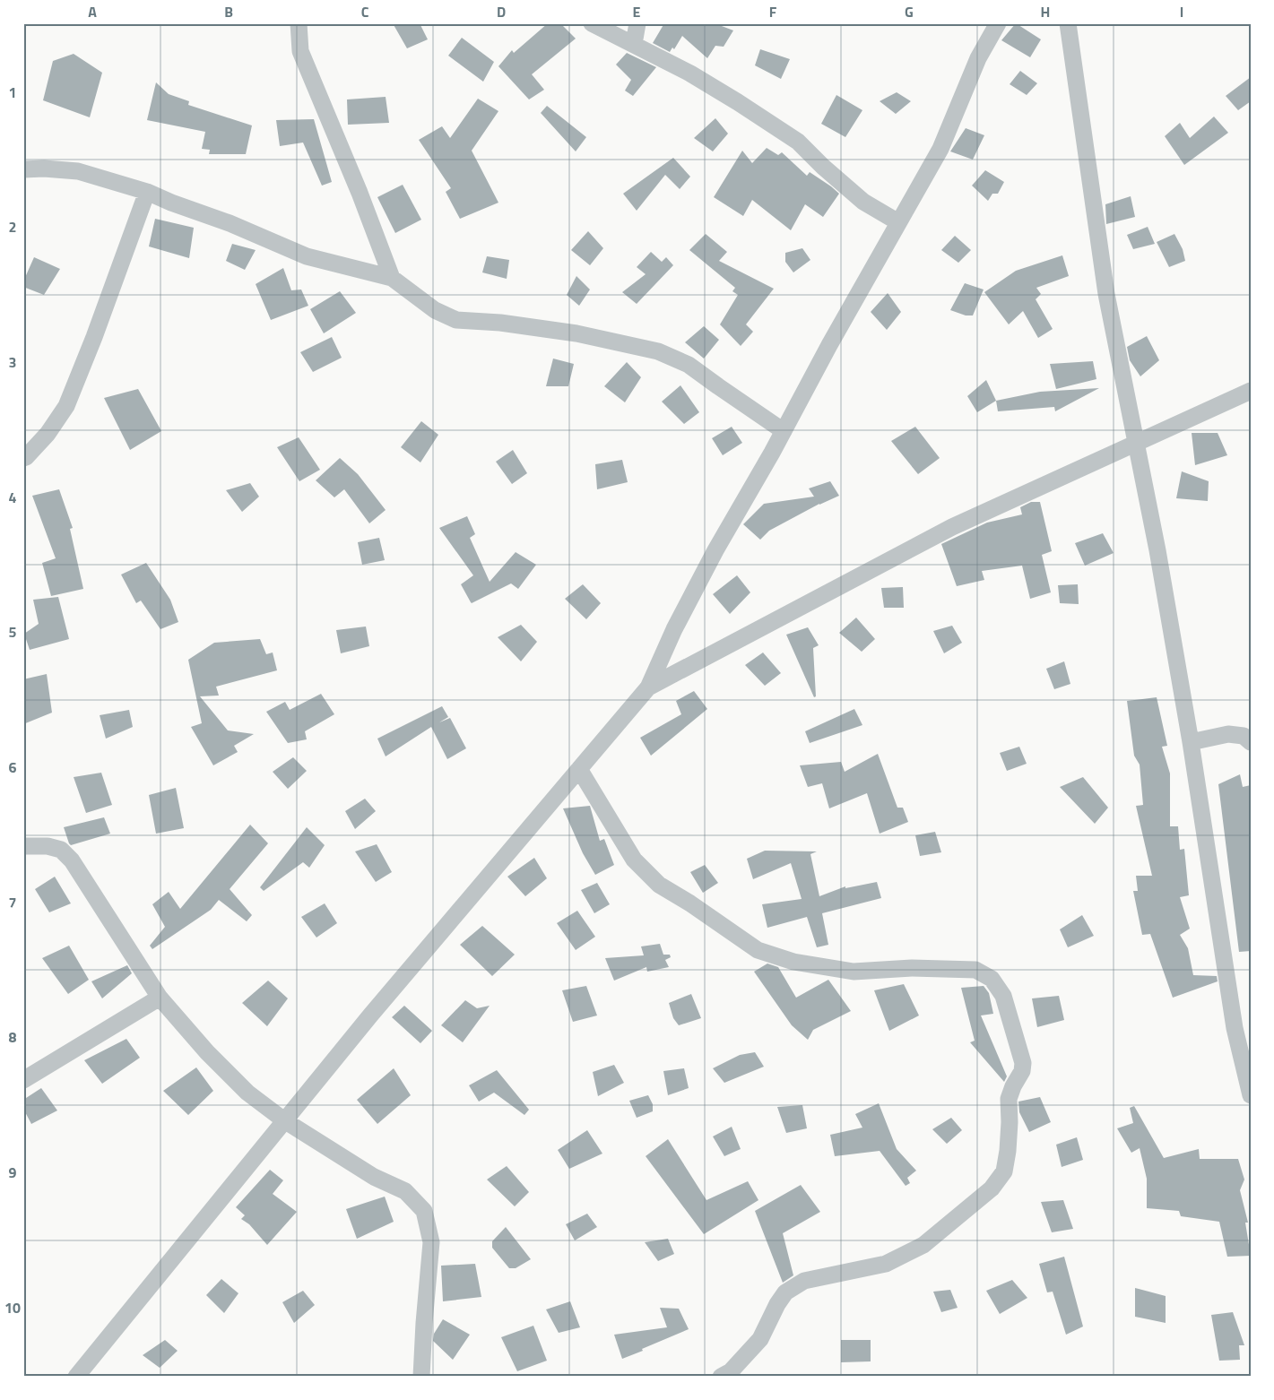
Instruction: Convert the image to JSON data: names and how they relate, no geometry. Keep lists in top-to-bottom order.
{
  "grid": {
    "columns": [
      "A",
      "B",
      "C",
      "D",
      "E",
      "F",
      "G",
      "H",
      "I"
    ],
    "rows": [
      "1",
      "2",
      "3",
      "4",
      "5",
      "6",
      "7",
      "8",
      "9",
      "10"
    ]
  }
}
